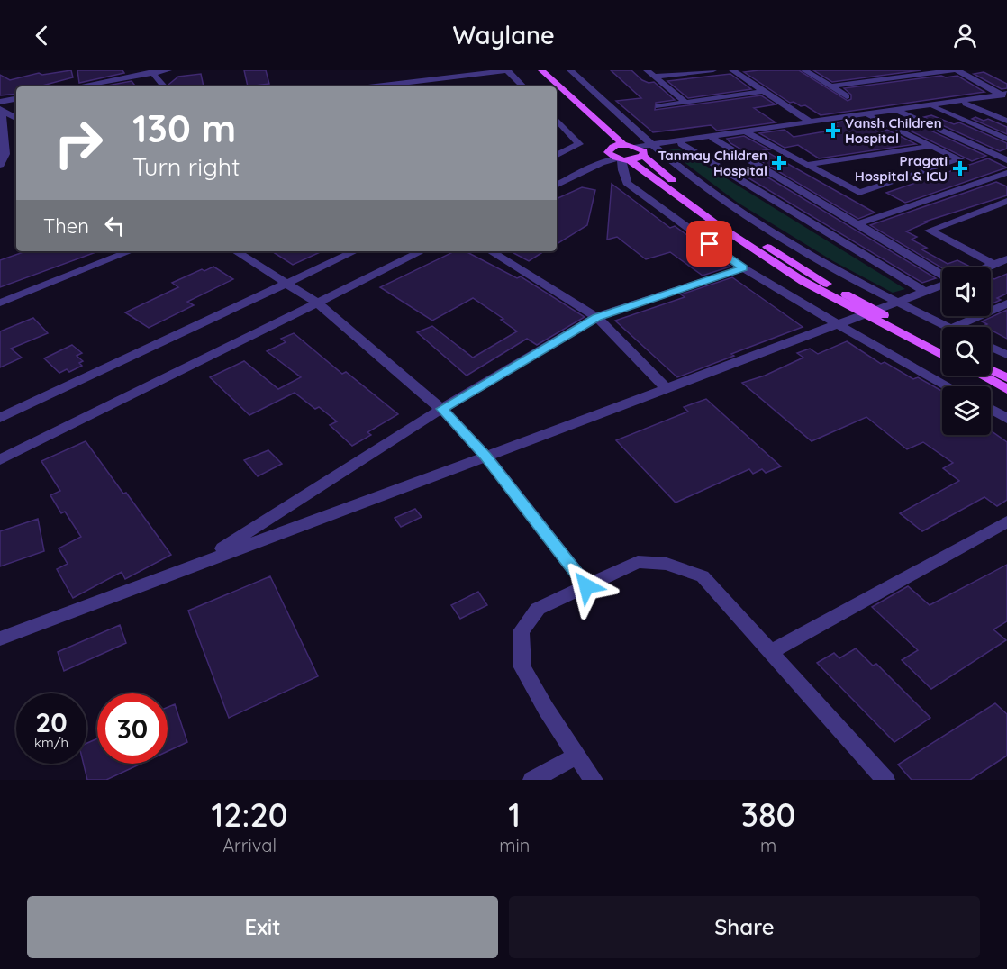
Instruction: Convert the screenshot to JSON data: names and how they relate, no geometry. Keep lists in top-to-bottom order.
{
  "places": {
    "health": ["Vansh Children Hospital", "Tanmay Children Hospital", "Pragati Hospital & ICU"]
  },
  "page": {
    "header": "Waylane",
    "turn": ["130 m", "Turn right"],
    "then": "Then",
    "speed": "20 km/h",
    "limit": "30",
    "eta": [
      "12:20",
      "Arrival",
      "1",
      "min",
      "380",
      "m"
    ],
    "buttons": ["Exit", "Share"]
  }
}
